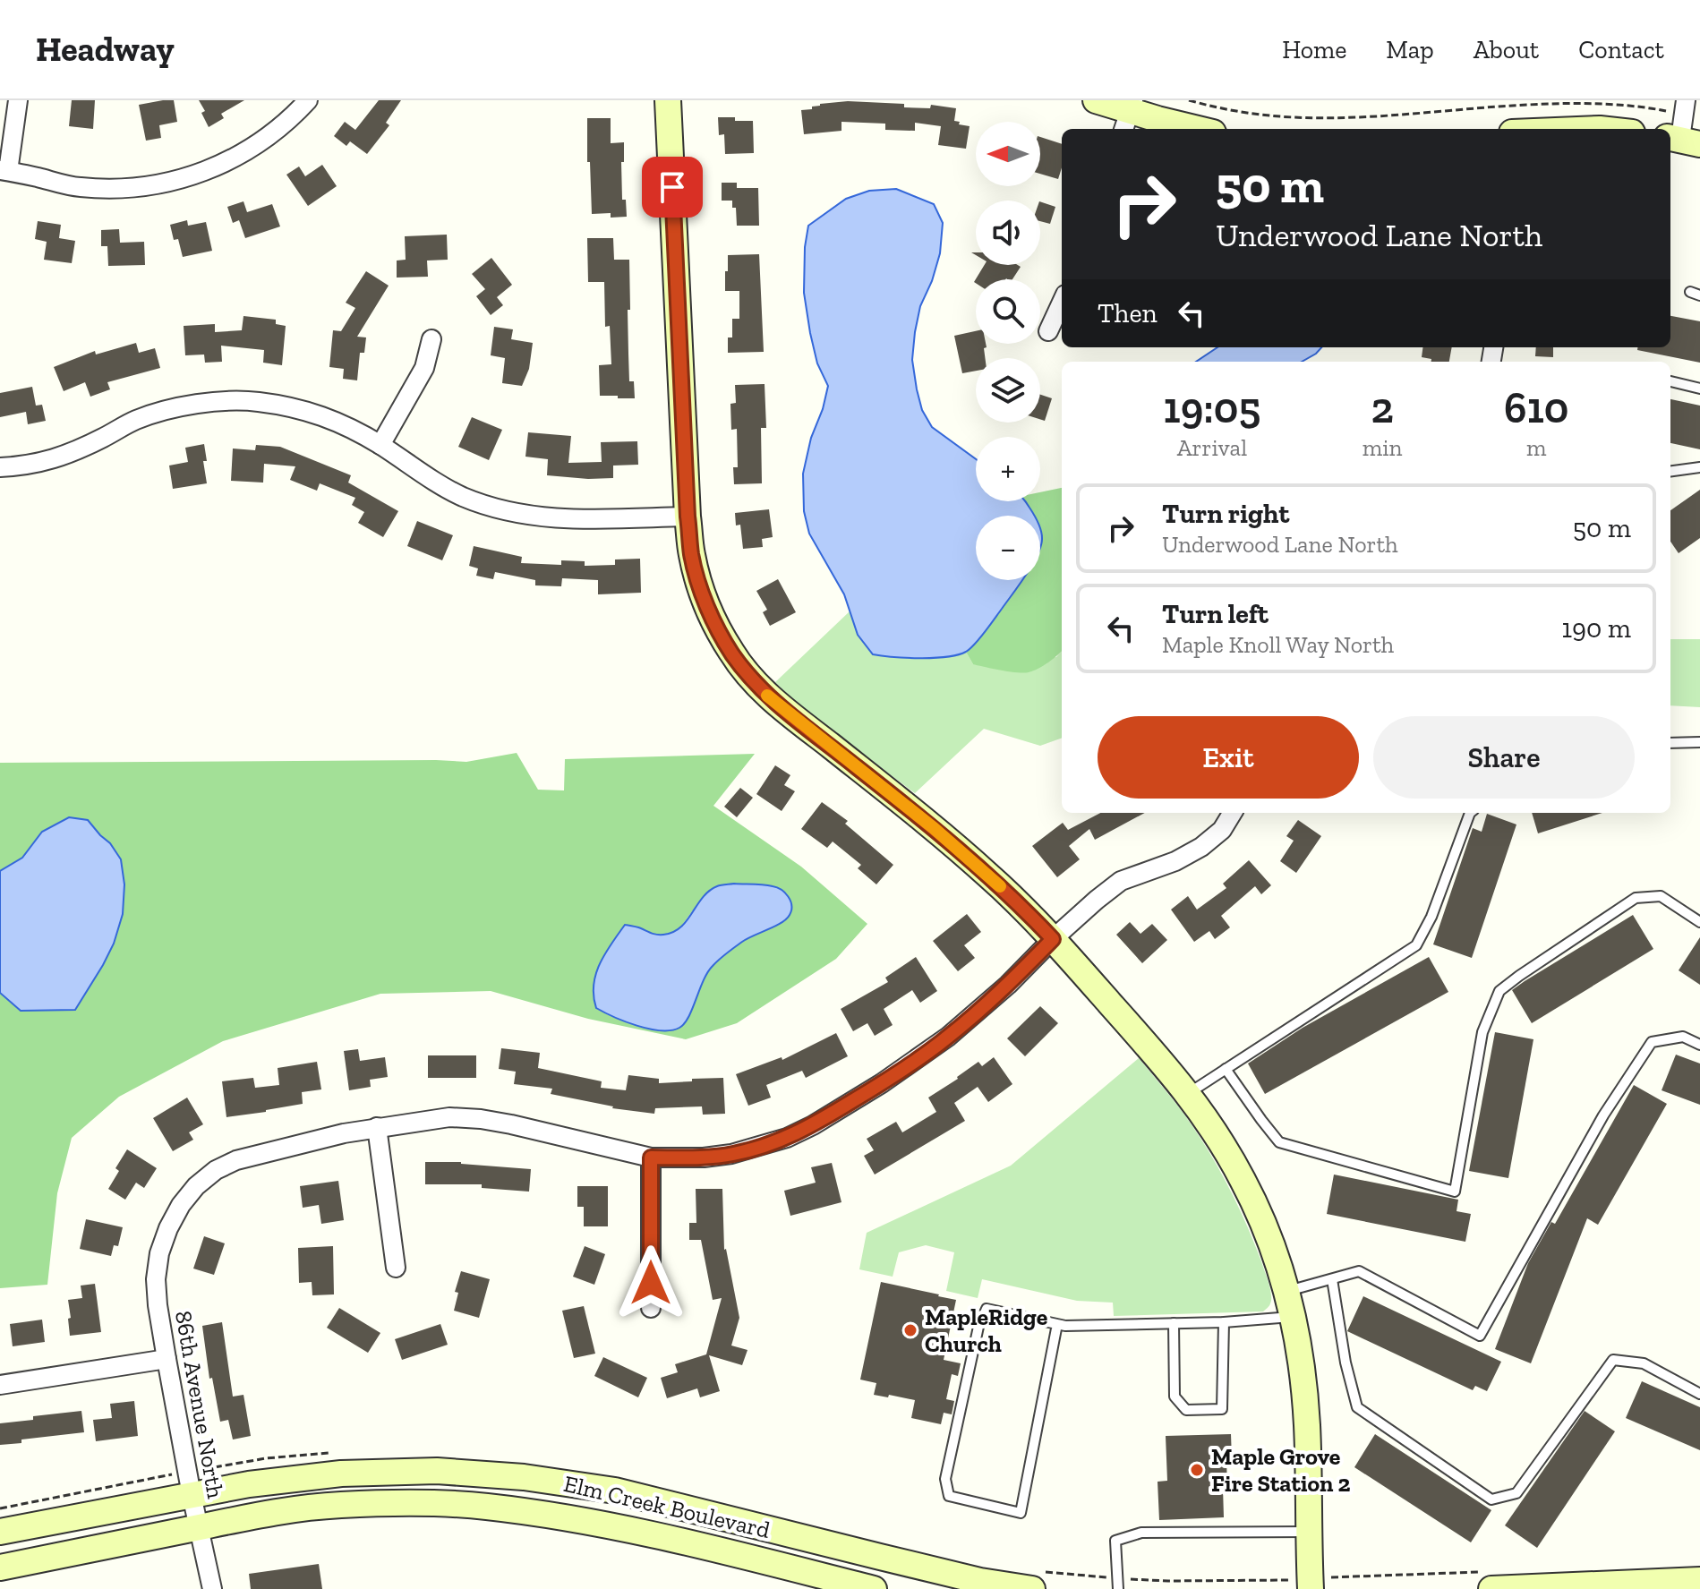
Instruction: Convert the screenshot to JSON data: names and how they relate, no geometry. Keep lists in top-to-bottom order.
{
  "streets": {
    "main road": ["Elm Creek Boulevard"],
    "street": ["86th Avenue North"]
  },
  "crossings": [
    ["86th Avenue North", "Elm Creek Boulevard"]
  ],
  "places": ["MapleRidge Church", "Maple Grove Fire Station 2"],
  "north": "left",
  "page": {
    "header": "Headway",
    "nav": [
      "Home",
      "Map",
      "About",
      "Contact"
    ],
    "map_buttons": ["+", "−"],
    "turn": ["50 m", "Underwood Lane North"],
    "then": "Then",
    "eta": [
      "19:05",
      "Arrival",
      "2",
      "min",
      "610",
      "m"
    ],
    "list": [
      {
        "name": "Turn right",
        "note": "Underwood Lane North",
        "value": "50 m"
      },
      {
        "name": "Turn left",
        "note": "Maple Knoll Way North",
        "value": "190 m"
      }
    ],
    "buttons": ["Exit", "Share"]
  }
}
